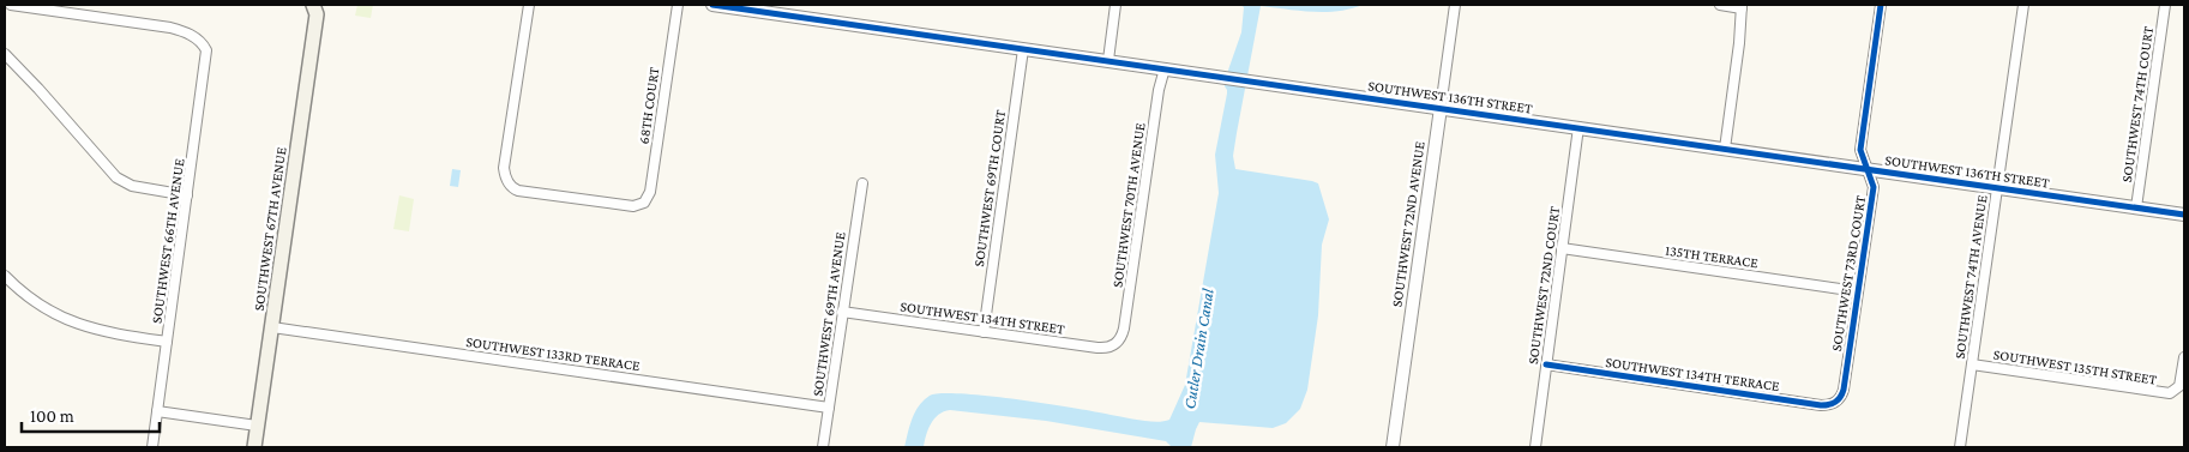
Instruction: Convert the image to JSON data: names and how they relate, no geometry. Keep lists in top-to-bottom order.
{
  "streets": {
    "main road": ["SOUTHWEST 67TH AVENUE"],
    "street": [
      "SOUTHWEST 136TH STREET",
      "SOUTHWEST 74TH COURT",
      "68TH COURT",
      "SOUTHWEST 69TH COURT",
      "SOUTHWEST 70TH AVENUE",
      "SOUTHWEST 72ND AVENUE",
      "SOUTHWEST 66TH AVENUE",
      "135TH TERRACE",
      "SOUTHWEST 73RD COURT",
      "SOUTHWEST 74TH AVENUE",
      "SOUTHWEST 72ND COURT",
      "SOUTHWEST 69TH AVENUE",
      "SOUTHWEST 134TH STREET",
      "SOUTHWEST 133RD TERRACE",
      "SOUTHWEST 135TH STREET",
      "SOUTHWEST 134TH TERRACE"
    ]
  },
  "crossings": [
    ["SOUTHWEST 136TH STREET", "SOUTHWEST 74TH COURT"],
    ["SOUTHWEST 136TH STREET", "SOUTHWEST 69TH COURT"],
    ["SOUTHWEST 136TH STREET", "SOUTHWEST 70TH AVENUE"],
    ["SOUTHWEST 136TH STREET", "SOUTHWEST 72ND AVENUE"],
    ["SOUTHWEST 136TH STREET", "SOUTHWEST 73RD COURT"],
    ["SOUTHWEST 136TH STREET", "SOUTHWEST 74TH AVENUE"],
    ["SOUTHWEST 136TH STREET", "SOUTHWEST 72ND COURT"],
    ["SOUTHWEST 69TH COURT", "SOUTHWEST 134TH STREET"],
    ["SOUTHWEST 70TH AVENUE", "SOUTHWEST 134TH STREET"],
    ["SOUTHWEST 67TH AVENUE", "SOUTHWEST 133RD TERRACE"],
    ["135TH TERRACE", "SOUTHWEST 73RD COURT"],
    ["135TH TERRACE", "SOUTHWEST 72ND COURT"],
    ["SOUTHWEST 73RD COURT", "SOUTHWEST 134TH TERRACE"],
    ["SOUTHWEST 74TH AVENUE", "SOUTHWEST 135TH STREET"],
    ["SOUTHWEST 72ND COURT", "SOUTHWEST 134TH TERRACE"],
    ["SOUTHWEST 69TH AVENUE", "SOUTHWEST 134TH STREET"],
    ["SOUTHWEST 69TH AVENUE", "SOUTHWEST 133RD TERRACE"]
  ],
  "water": ["Cutler Drain Canal"],
  "scale_bar": "100 m"
}
